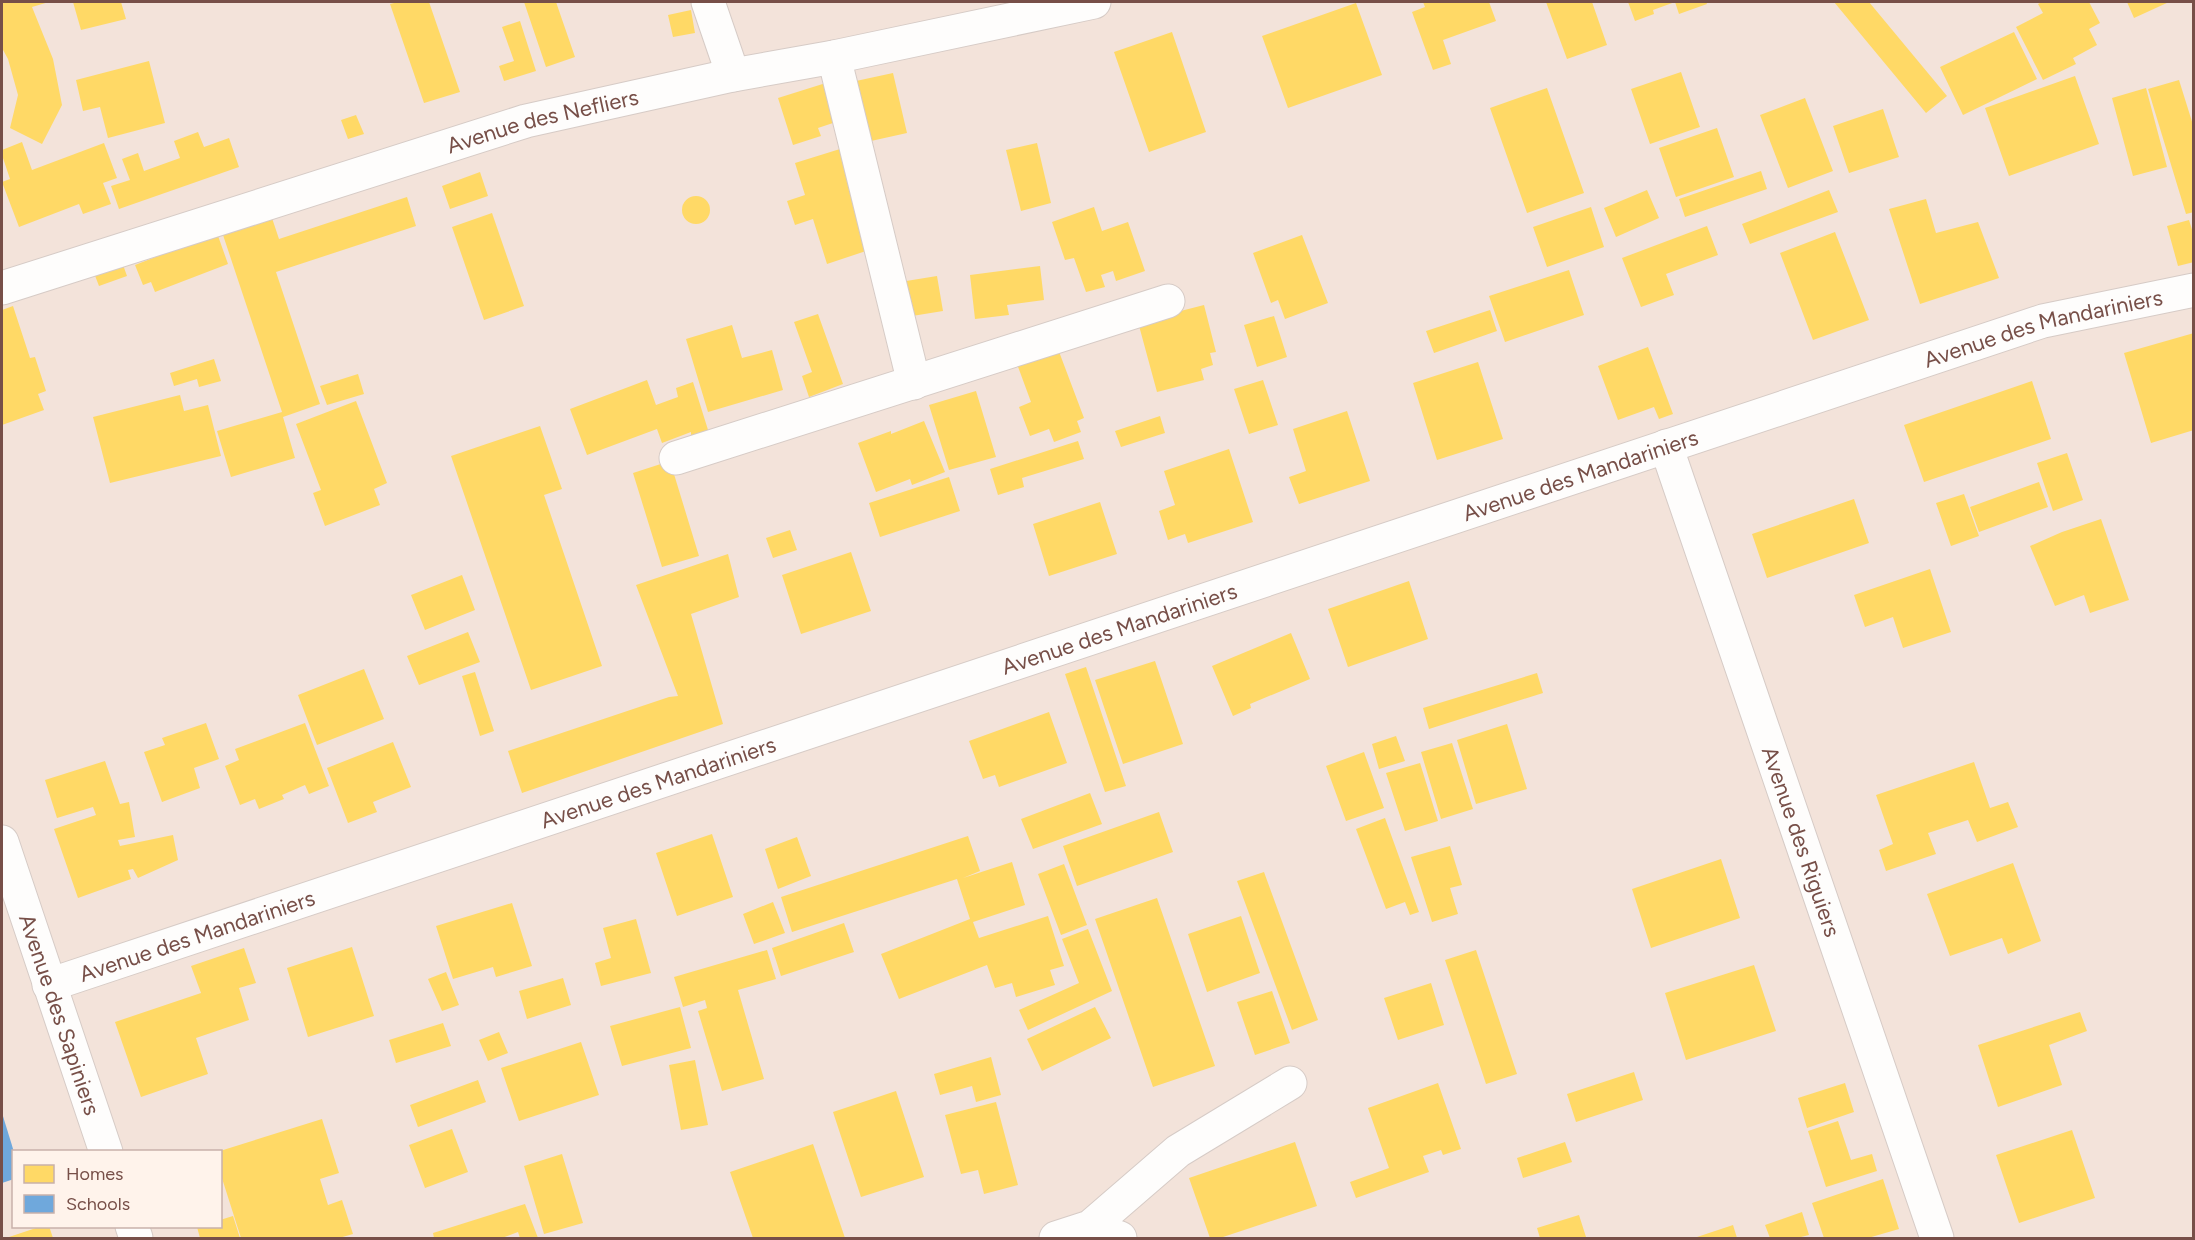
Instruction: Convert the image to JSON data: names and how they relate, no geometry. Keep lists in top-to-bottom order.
{
  "streets": {
    "street": [
      "Avenue des Nefliers",
      "Avenue des Mandariniers",
      "Avenue des Riguiers",
      "Avenue des Sapiniers"
    ]
  },
  "crossings": [
    ["Avenue des Mandariniers", "Avenue des Riguiers"],
    ["Avenue des Mandariniers", "Avenue des Sapiniers"]
  ],
  "legend": ["Homes", "Schools"]
}
